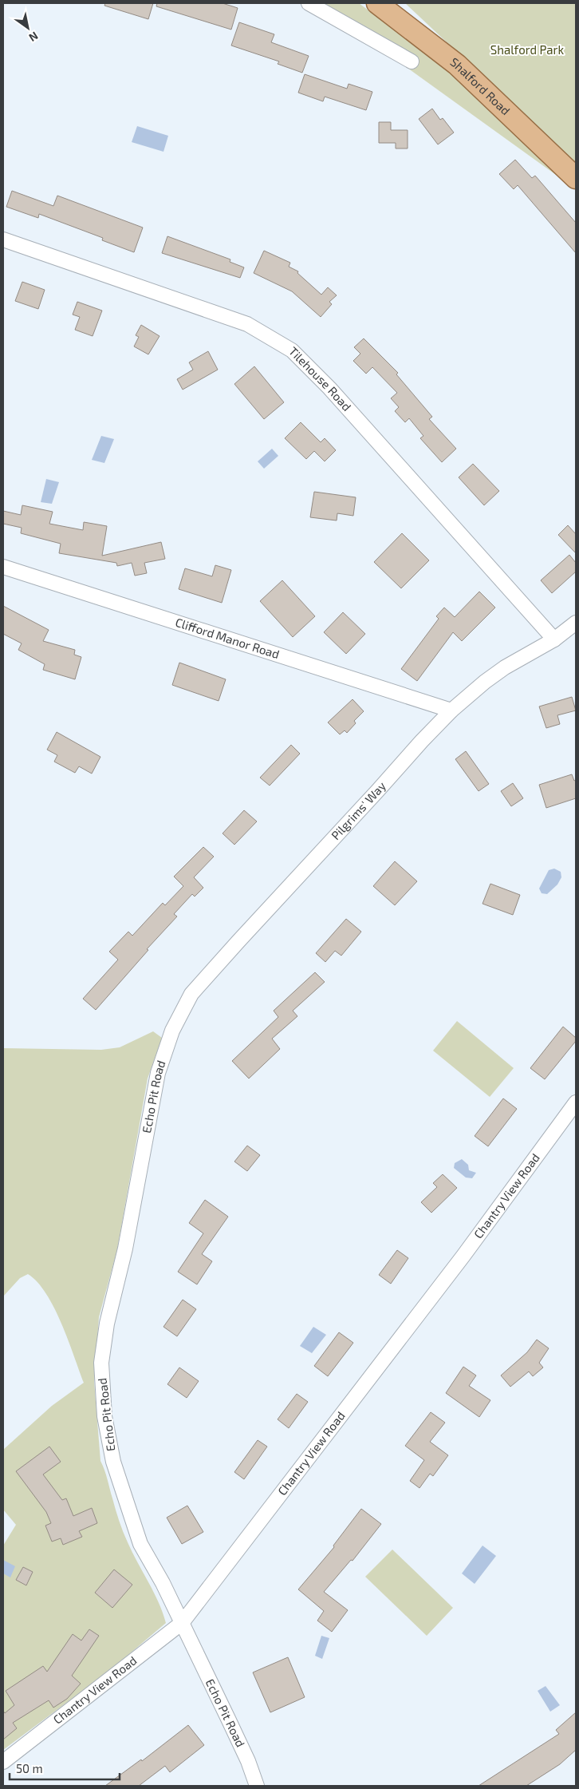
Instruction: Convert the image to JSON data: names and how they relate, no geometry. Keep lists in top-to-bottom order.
{
  "streets": {
    "main road": ["Shalford Road"],
    "street": [
      "Tilehouse Road",
      "Clifford Manor Road",
      "Pilgrims' Way",
      "Echo Pit Road",
      "Chantry View Road"
    ]
  },
  "crossings": [
    ["Tilehouse Road", "Pilgrims' Way"],
    ["Clifford Manor Road", "Pilgrims' Way"],
    ["Pilgrims' Way", "Echo Pit Road"],
    ["Echo Pit Road", "Chantry View Road"]
  ],
  "parks": ["Shalford Park"],
  "scale_bar": "50 m",
  "north": "bottom right"
}
